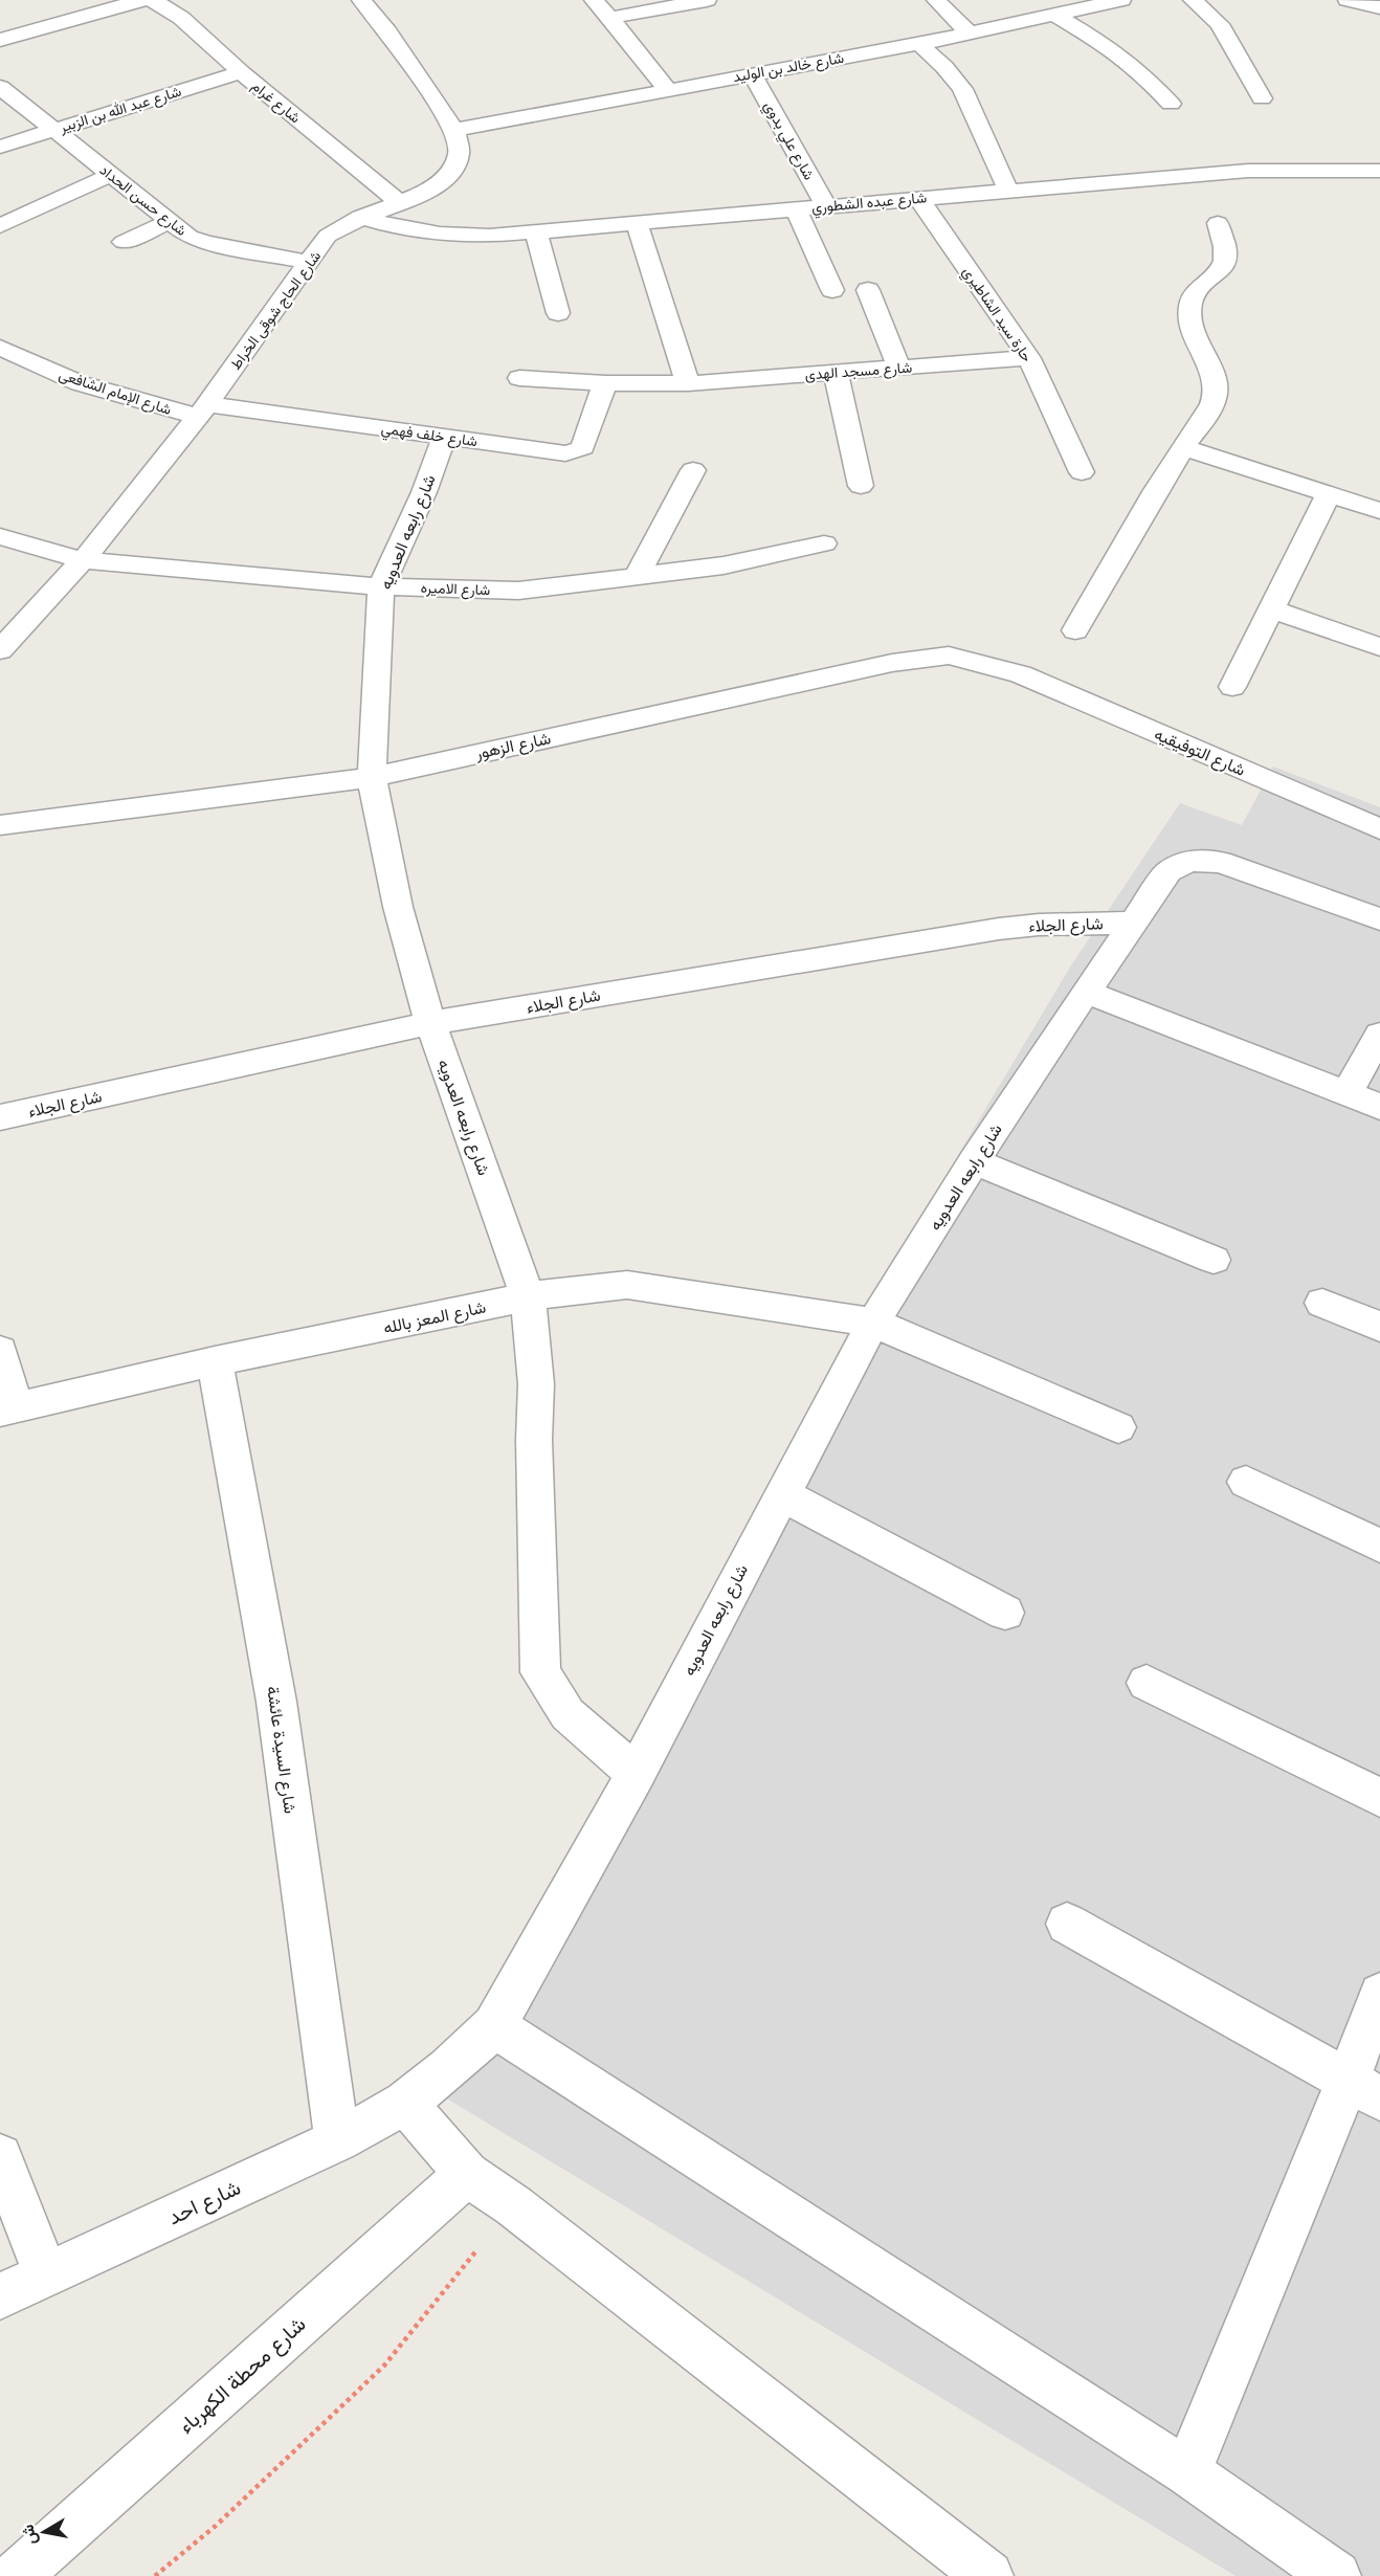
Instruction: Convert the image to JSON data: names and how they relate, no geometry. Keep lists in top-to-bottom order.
{
  "streets": {
    "street": [
      "شارع خالد بن الوليد",
      "شارع غرام",
      "شارع عبد الله بن الزبير",
      "شارع علي بدوي",
      "شارع حسن الحداد",
      "شارع عبده الشطوري",
      "شارع الحاج شوقى الخراط",
      "حارة سيد الشاطيري",
      "شارع مسجد الهدى",
      "شارع الإمام الشافعى",
      "شارع خلف فهمي",
      "شارع رابعه العدويه",
      "شارع الاميره",
      "شارع الزهور",
      "شارع التوفيقيه",
      "شارع الجلاء",
      "شارع المعز بالله",
      "شارع السيدة عائشة",
      "شارع احد",
      "شارع محطة الكهرباء"
    ]
  },
  "crossings": [
    ["شارع خالد بن الوليد", "شارع علي بدوي"],
    ["شارع خالد بن الوليد", "شارع الحاج شوقى الخراط"],
    ["شارع غرام", "شارع عبد الله بن الزبير"],
    ["شارع غرام", "شارع الحاج شوقى الخراط"],
    ["شارع عبد الله بن الزبير", "شارع حسن الحداد"],
    ["شارع علي بدوي", "شارع عبده الشطوري"],
    ["شارع حسن الحداد", "شارع الحاج شوقى الخراط"],
    ["شارع عبده الشطوري", "شارع الحاج شوقى الخراط"],
    ["شارع عبده الشطوري", "حارة سيد الشاطيري"],
    ["شارع الحاج شوقى الخراط", "شارع الإمام الشافعى"],
    ["شارع الحاج شوقى الخراط", "شارع خلف فهمي"],
    ["شارع الحاج شوقى الخراط", "شارع الاميره"],
    ["حارة سيد الشاطيري", "شارع مسجد الهدى"],
    ["شارع مسجد الهدى", "شارع خلف فهمي"],
    ["شارع الإمام الشافعى", "شارع خلف فهمي"],
    ["شارع خلف فهمي", "شارع رابعه العدويه"],
    ["شارع رابعه العدويه", "شارع الاميره"],
    ["شارع رابعه العدويه", "شارع الزهور"],
    ["شارع رابعه العدويه", "شارع الجلاء"],
    ["شارع رابعه العدويه", "شارع المعز بالله"],
    ["شارع رابعه العدويه", "شارع احد"],
    ["شارع الزهور", "شارع التوفيقيه"],
    ["شارع المعز بالله", "شارع السيدة عائشة"],
    ["شارع السيدة عائشة", "شارع احد"]
  ],
  "north": "left"
}
